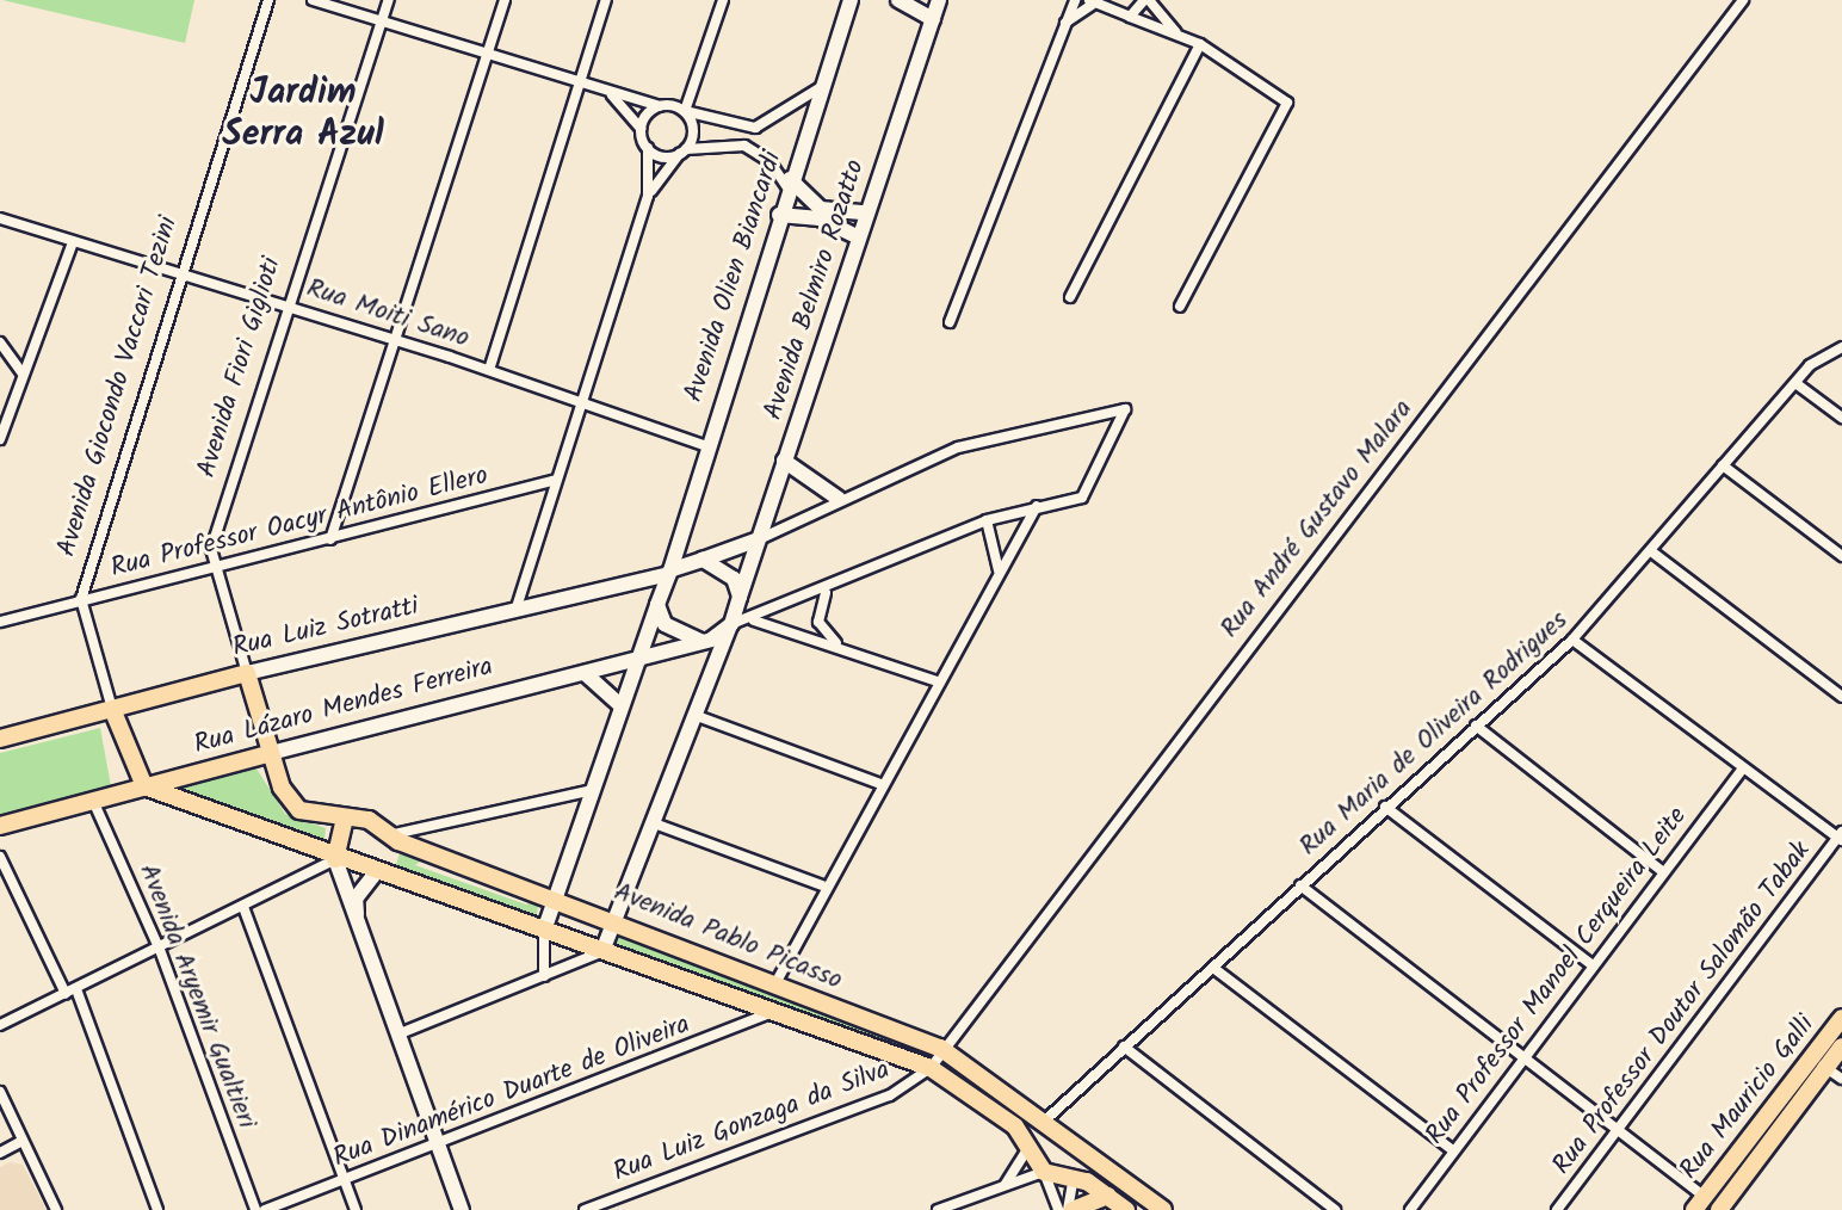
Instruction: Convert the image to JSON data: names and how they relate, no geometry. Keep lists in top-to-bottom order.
{
  "streets": {
    "main road": [
      "Avenida Giocondo Vaccari Tezini",
      "Rua Luiz Sotratti",
      "Rua Lázaro Mendes Ferreira",
      "Avenida Pablo Picasso",
      "Rua Mauricio Galli"
    ],
    "street": [
      "Avenida Olien Biancardi",
      "Avenida Belmiro Rozatto",
      "Rua Moiti Sano",
      "Avenida Fiori Giglioti",
      "Rua André Gustavo Malara",
      "Rua Professor Oacyr Antônio Ellero",
      "Rua Maria de Oliveira Rodrigues",
      "Rua Professor Manoel Cerqueira Leite",
      "Avenida Aryemir Gualtieri",
      "Rua Professor Doutor Salomão Tabak",
      "Rua Dinamérico Duarte de Oliveira",
      "Rua Luiz Gonzaga da Silva"
    ]
  },
  "crossings": [
    ["Avenida Olien Biancardi", "Avenida Belmiro Rozatto"],
    ["Avenida Olien Biancardi", "Rua Moiti Sano"],
    ["Avenida Olien Biancardi", "Rua Luiz Sotratti"],
    ["Avenida Olien Biancardi", "Rua Lázaro Mendes Ferreira"],
    ["Avenida Belmiro Rozatto", "Rua Luiz Sotratti"],
    ["Avenida Belmiro Rozatto", "Rua Lázaro Mendes Ferreira"],
    ["Rua Moiti Sano", "Avenida Fiori Giglioti"],
    ["Rua Moiti Sano", "Avenida Giocondo Vaccari Tezini"],
    ["Avenida Fiori Giglioti", "Rua Professor Oacyr Antônio Ellero"],
    ["Avenida Giocondo Vaccari Tezini", "Rua Professor Oacyr Antônio Ellero"],
    ["Avenida Giocondo Vaccari Tezini", "Rua Luiz Sotratti"],
    ["Avenida Giocondo Vaccari Tezini", "Rua Lázaro Mendes Ferreira"],
    ["Avenida Giocondo Vaccari Tezini", "Avenida Pablo Picasso"],
    ["Rua André Gustavo Malara", "Avenida Pablo Picasso"],
    ["Rua André Gustavo Malara", "Rua Luiz Gonzaga da Silva"],
    ["Rua Luiz Sotratti", "Rua Lázaro Mendes Ferreira"],
    ["Rua Lázaro Mendes Ferreira", "Avenida Pablo Picasso"],
    ["Rua Lázaro Mendes Ferreira", "Avenida Aryemir Gualtieri"],
    ["Rua Maria de Oliveira Rodrigues", "Avenida Pablo Picasso"],
    ["Avenida Pablo Picasso", "Rua Dinamérico Duarte de Oliveira"],
    ["Avenida Pablo Picasso", "Rua Luiz Gonzaga da Silva"]
  ],
  "districts": ["Jardim Serra Azul"]
}
